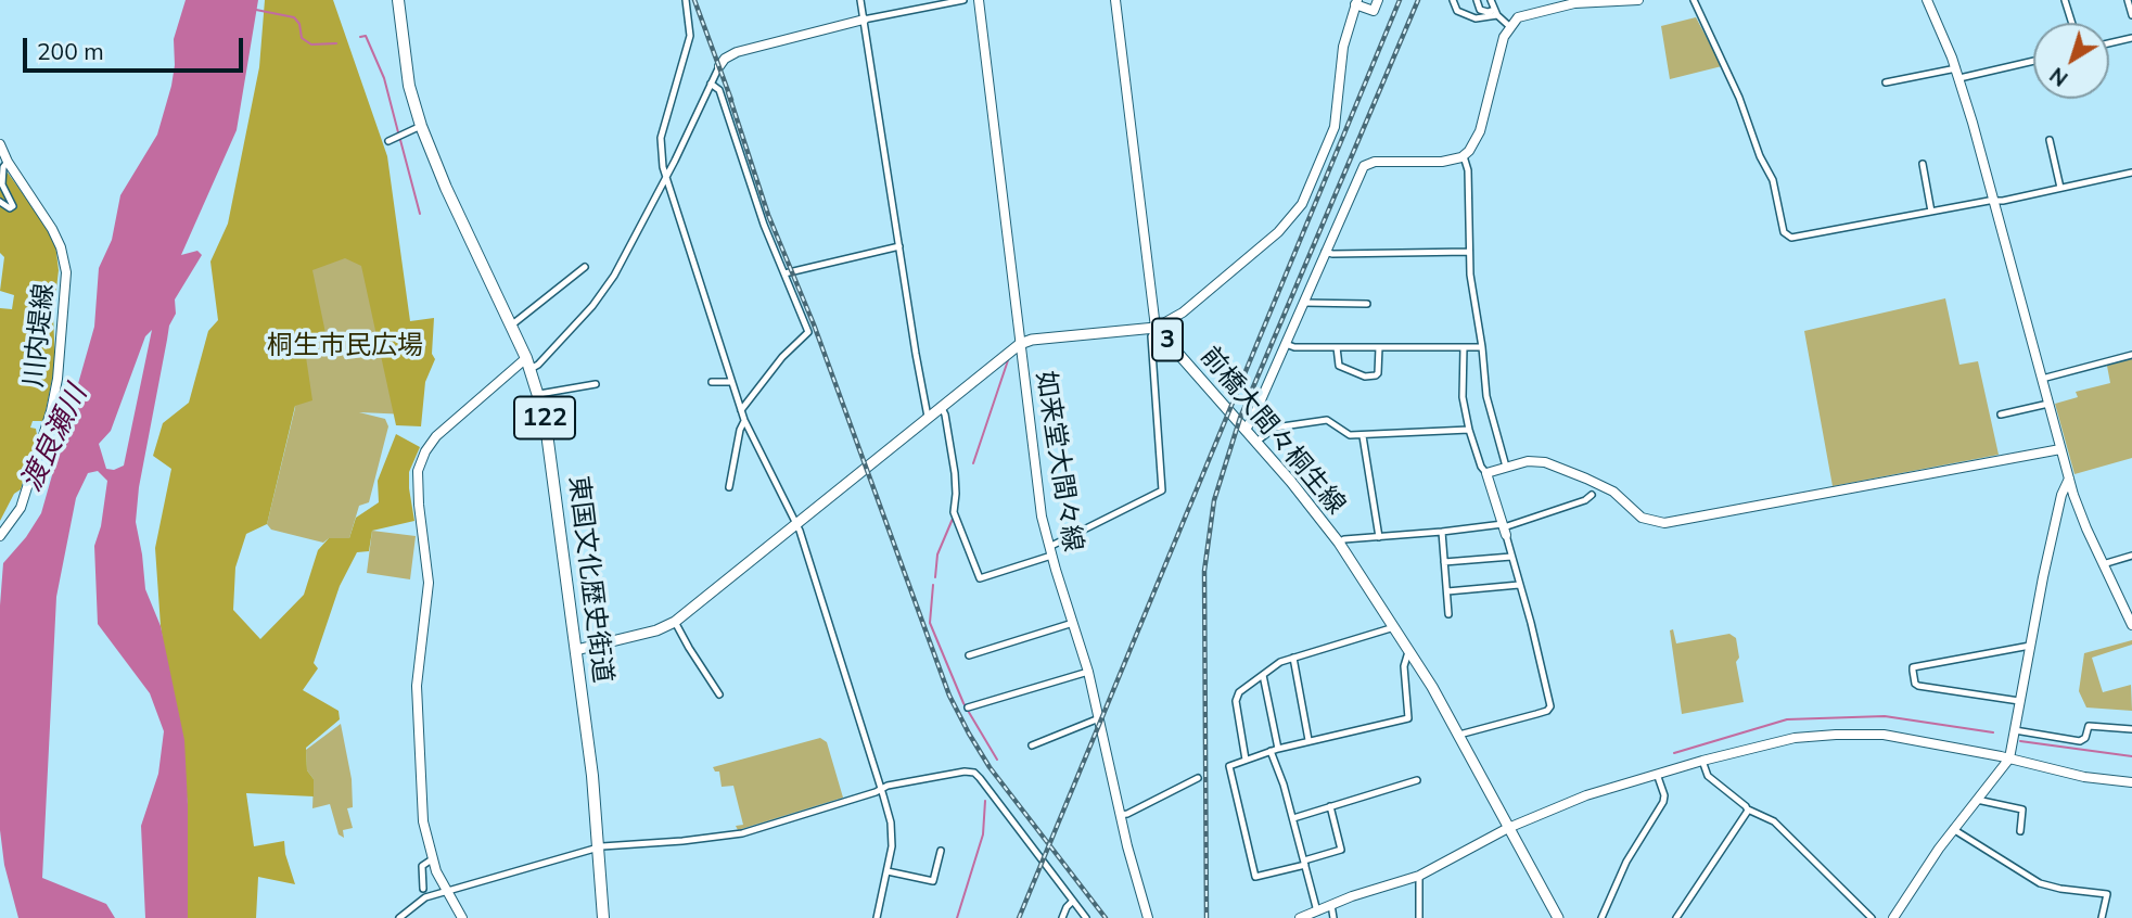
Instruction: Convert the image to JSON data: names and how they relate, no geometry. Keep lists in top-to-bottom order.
{
  "streets": {
    "highway": ["122", "東国文化歴史街道"],
    "main road": ["3", "前橋大間々桐生線"],
    "street": ["川内堤線", "如来堂大間々線"]
  },
  "crossings": [
    ["3", "前橋大間々桐生線"],
    ["3", "如来堂大間々線"],
    ["3", "東国文化歴史街道"]
  ],
  "water": ["渡良瀬川"],
  "parks": ["桐生市民広場"],
  "scale_bar": "200 m",
  "north": "bottom left"
}
